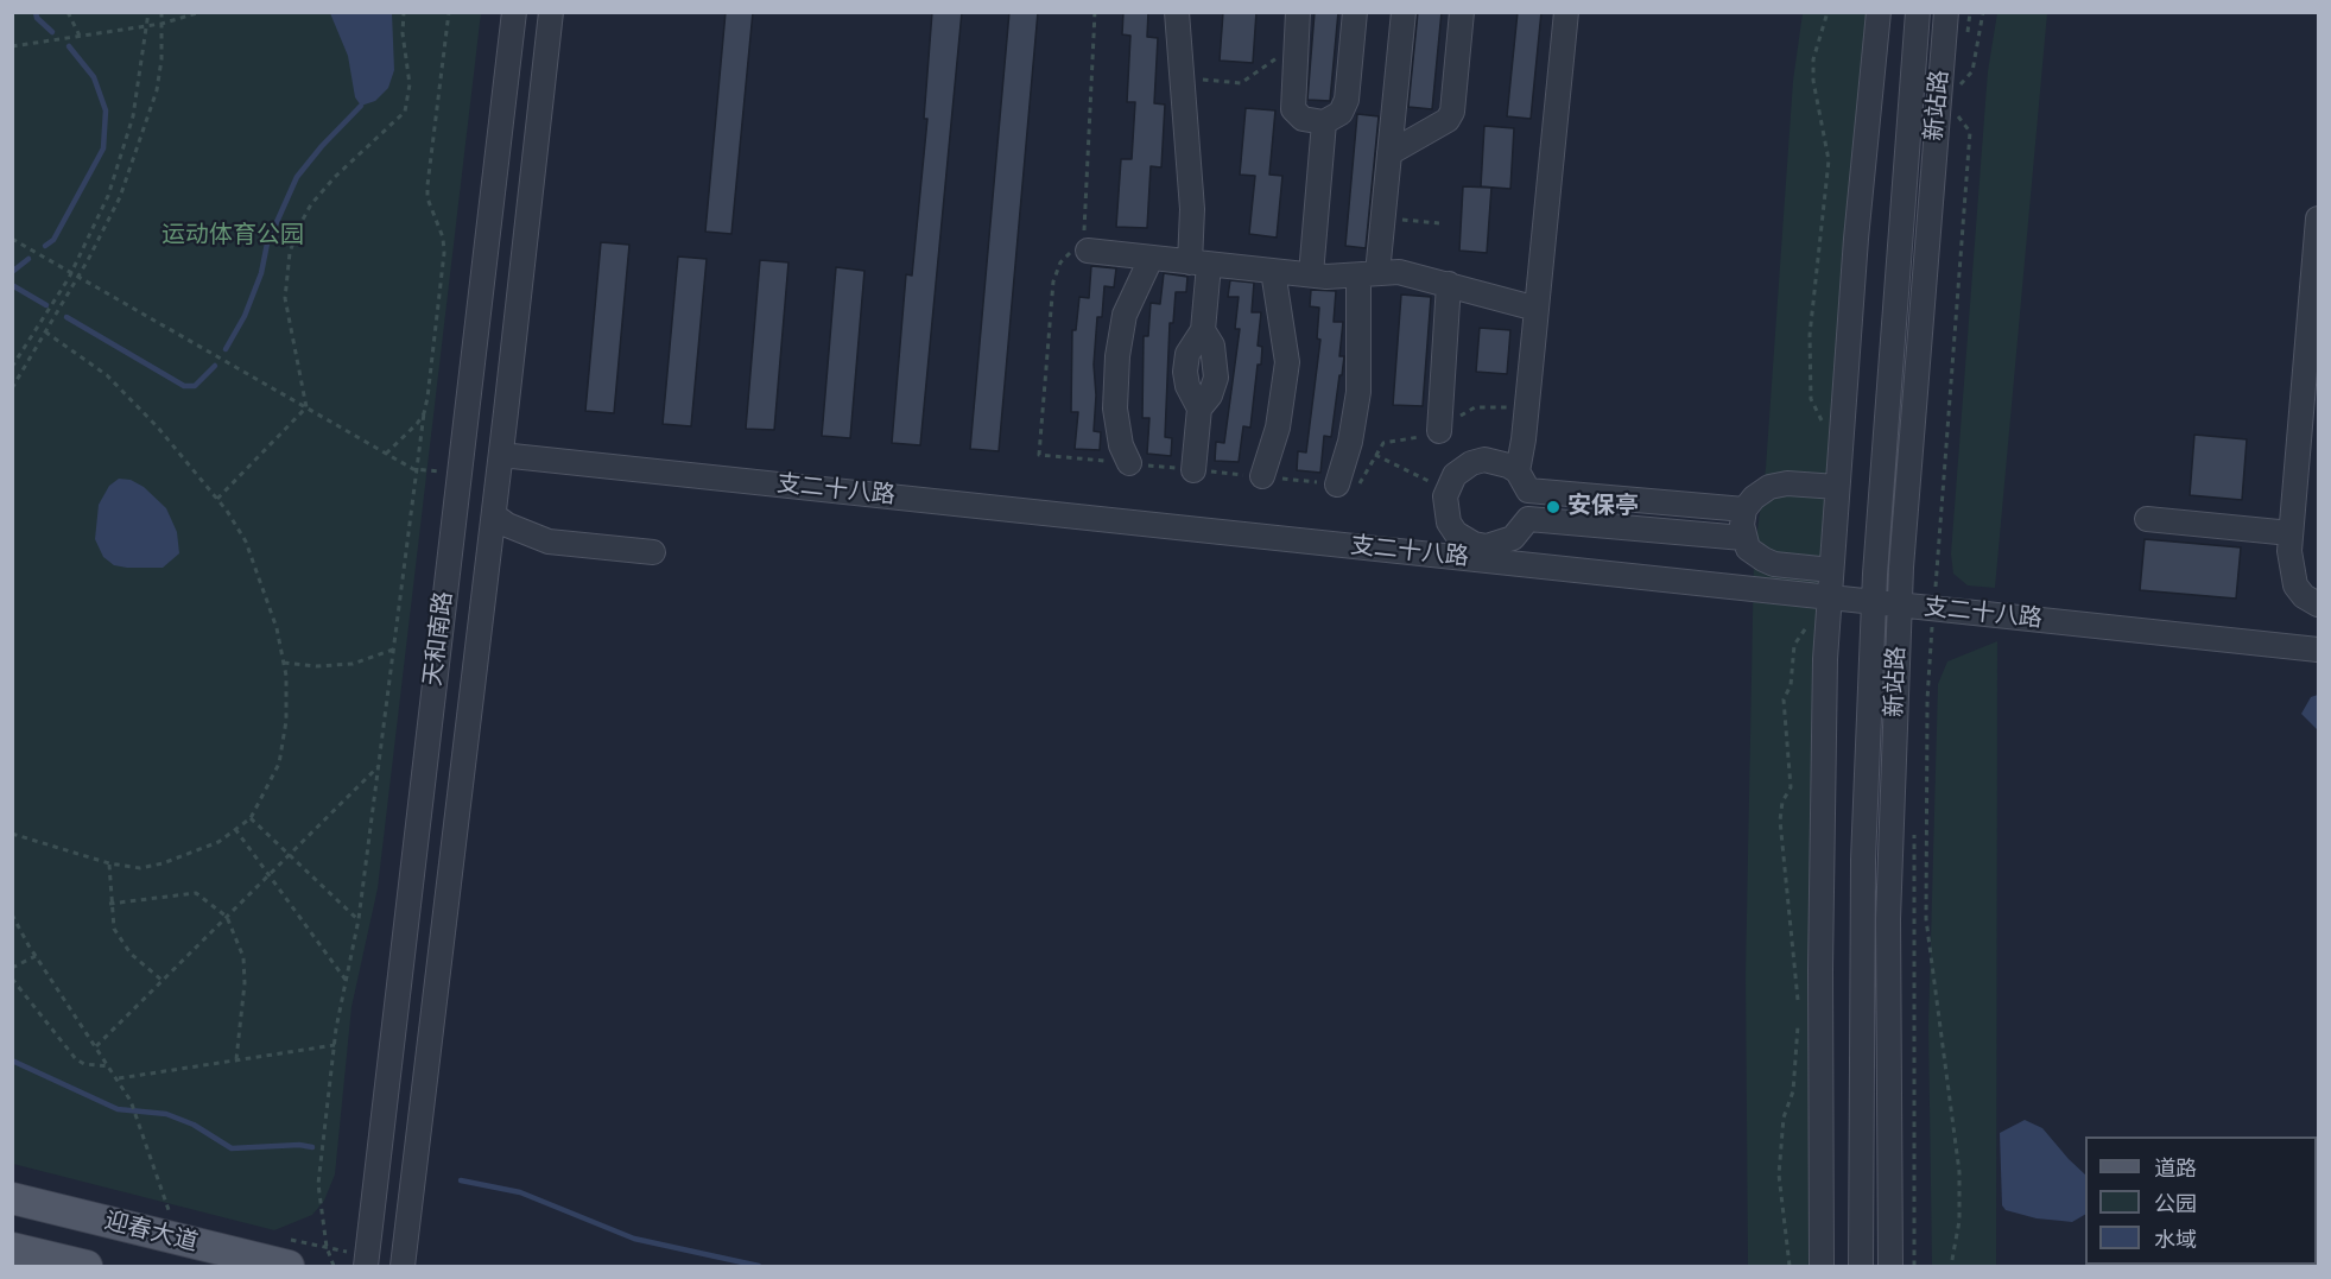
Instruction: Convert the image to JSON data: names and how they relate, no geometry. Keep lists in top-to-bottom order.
{
  "streets": {
    "main road": ["迎春大道"],
    "street": ["新站路", "支二十八路", "天和南路"]
  },
  "crossings": [
    ["新站路", "支二十八路"],
    ["支二十八路", "天和南路"]
  ],
  "parks": ["运动体育公园"],
  "places": ["安保亭"],
  "legend": ["道路", "公园", "水域"]
}
